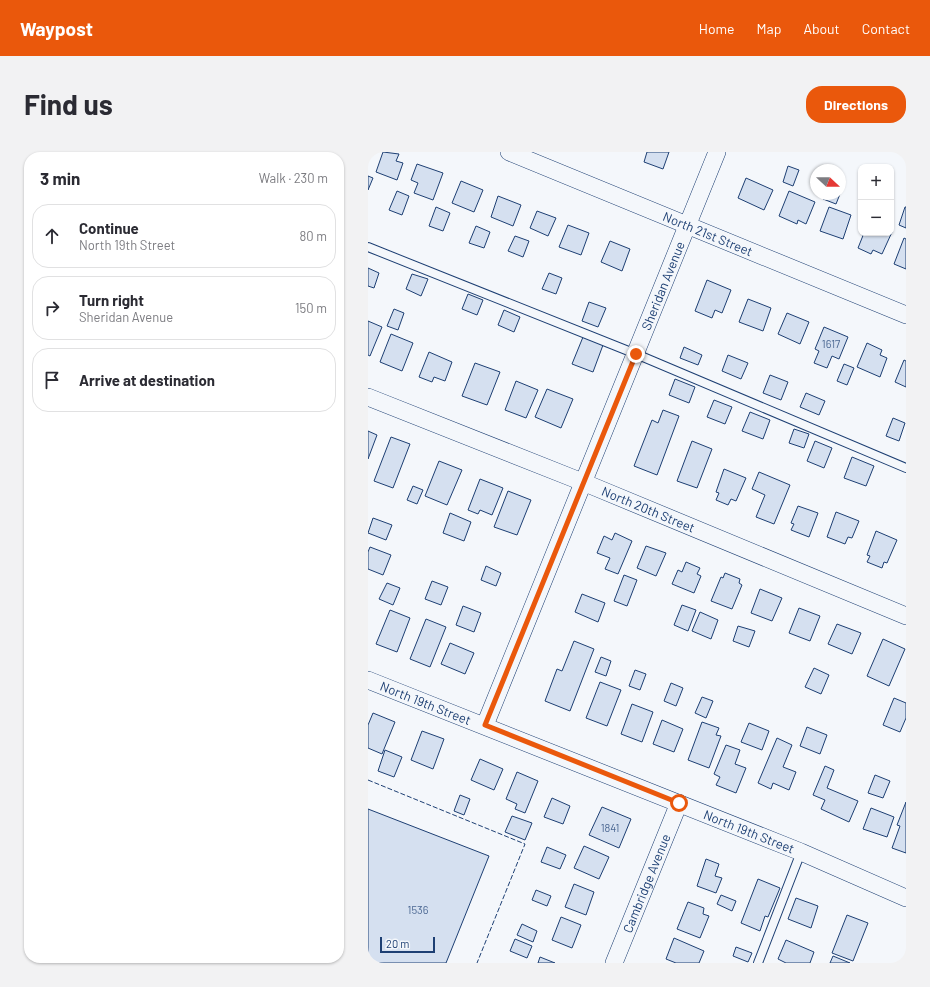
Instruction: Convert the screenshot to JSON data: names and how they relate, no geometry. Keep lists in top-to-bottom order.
{
  "streets": {
    "street": [
      "North 21st Street",
      "Sheridan Avenue",
      "North 20th Street",
      "North 19th Street",
      "Cambridge Avenue"
    ]
  },
  "crossings": [
    ["North 21st Street", "Sheridan Avenue"],
    ["Sheridan Avenue", "North 20th Street"],
    ["Sheridan Avenue", "North 19th Street"],
    ["North 19th Street", "Cambridge Avenue"]
  ],
  "house_numbers": ["1617", "1841", "1536"],
  "scale_bar": "20 m",
  "north": "right",
  "page": {
    "header": "Waypost",
    "nav": [
      "Home",
      "Map",
      "About",
      "Contact"
    ],
    "buttons": "Directions",
    "title": "Find us",
    "heading": ["3 min", "Walk · 230 m"],
    "map_buttons": ["+", "−"],
    "list": [
      ["Continue", "North 19th Street", "80 m"],
      ["Turn right", "Sheridan Avenue", "150 m"],
      "Arrive at destination"
    ],
    "scale": "20 m"
  }
}
